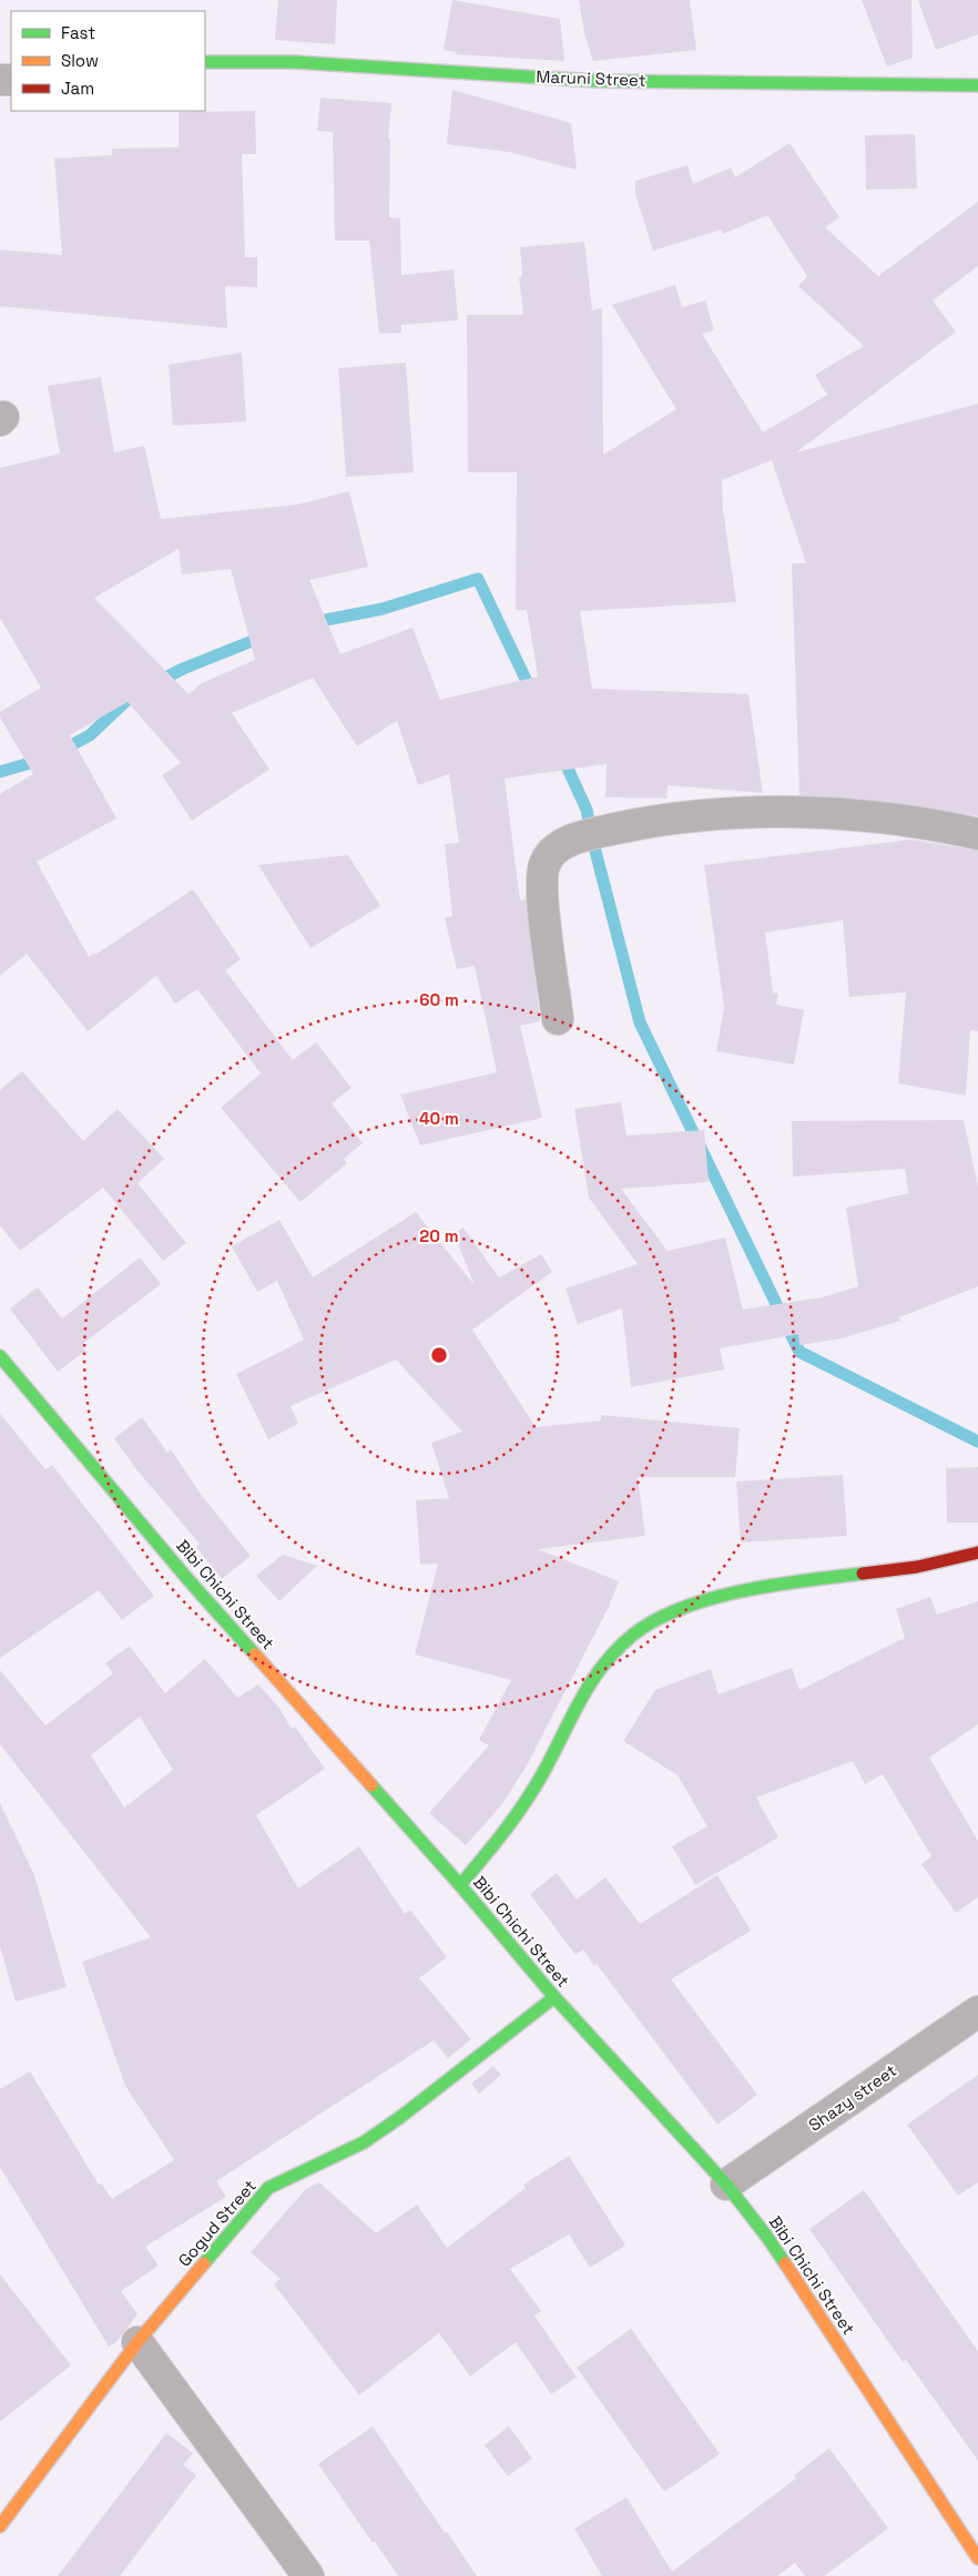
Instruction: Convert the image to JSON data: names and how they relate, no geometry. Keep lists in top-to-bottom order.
{
  "streets": {
    "street": [
      "Maruni Street",
      "Bibi Chichi Street",
      "Shazy street",
      "Gogud Street"
    ]
  },
  "crossings": [
    ["Bibi Chichi Street", "Shazy street"],
    ["Bibi Chichi Street", "Gogud Street"]
  ],
  "legend": ["Fast", "Slow", "Jam"],
  "rings": ["60 m", "40 m", "20 m"]
}
